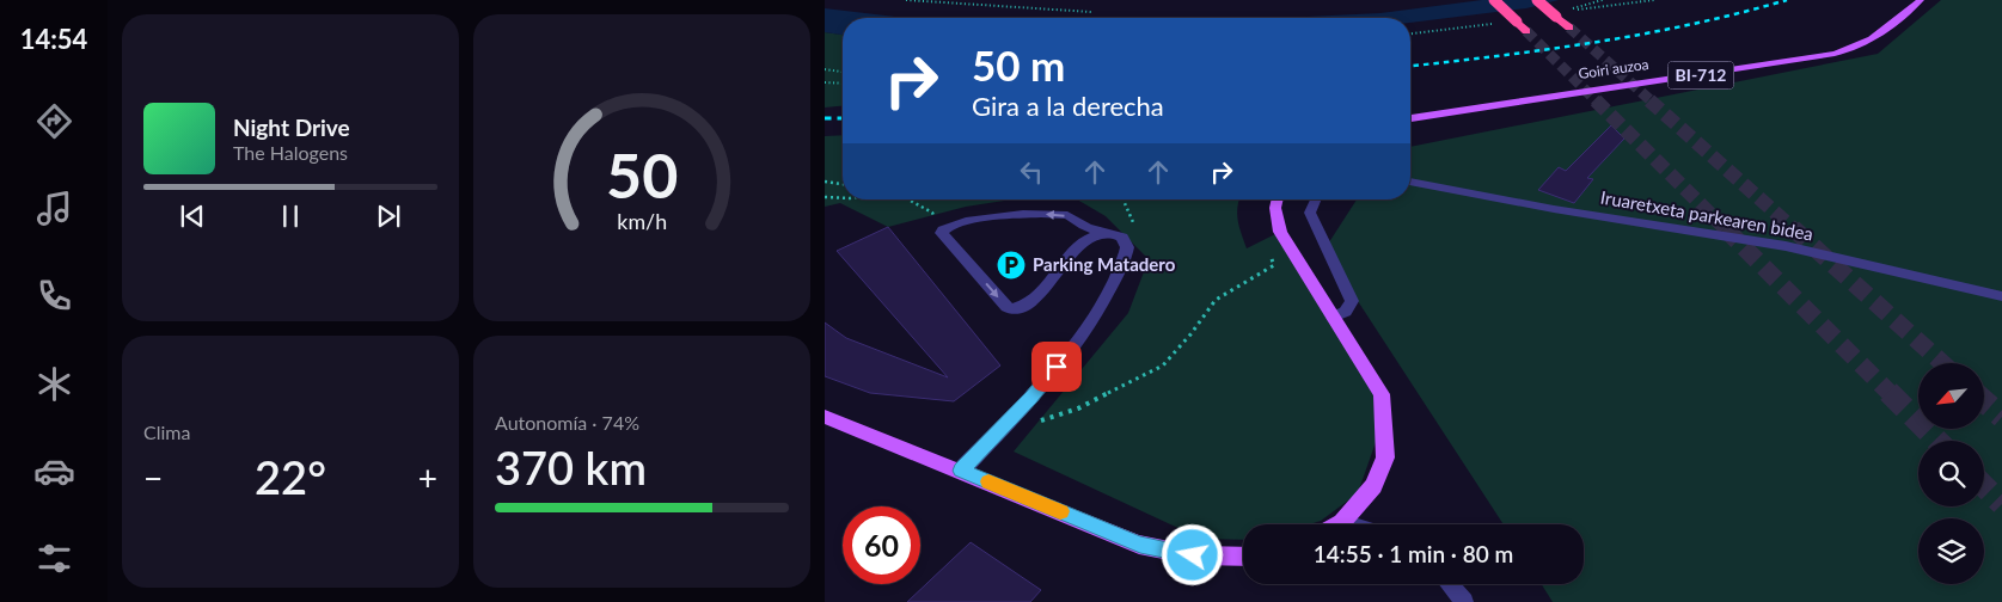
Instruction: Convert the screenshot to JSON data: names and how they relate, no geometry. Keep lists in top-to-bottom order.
{
  "streets": {
    "main road": ["Goiri auzoa", "BI-712"],
    "street": ["Iruaretxeta parkearen bidea"]
  },
  "places": {
    "parking": ["Parking Matadero"]
  },
  "north": "bottom left",
  "page": {
    "tabs": "14:54",
    "turn": ["50 m", "Gira a la derecha"],
    "song": ["Night Drive", "The Halogens"],
    "tile": [
      "Clima",
      ["Autonomía · 74%", "370 km"]
    ],
    "heat": ["−", "22°", "+"],
    "limit": "60",
    "trip": "14:55 · 1 min · 80 m",
    "gauge": ["50", "km/h"]
  }
}
